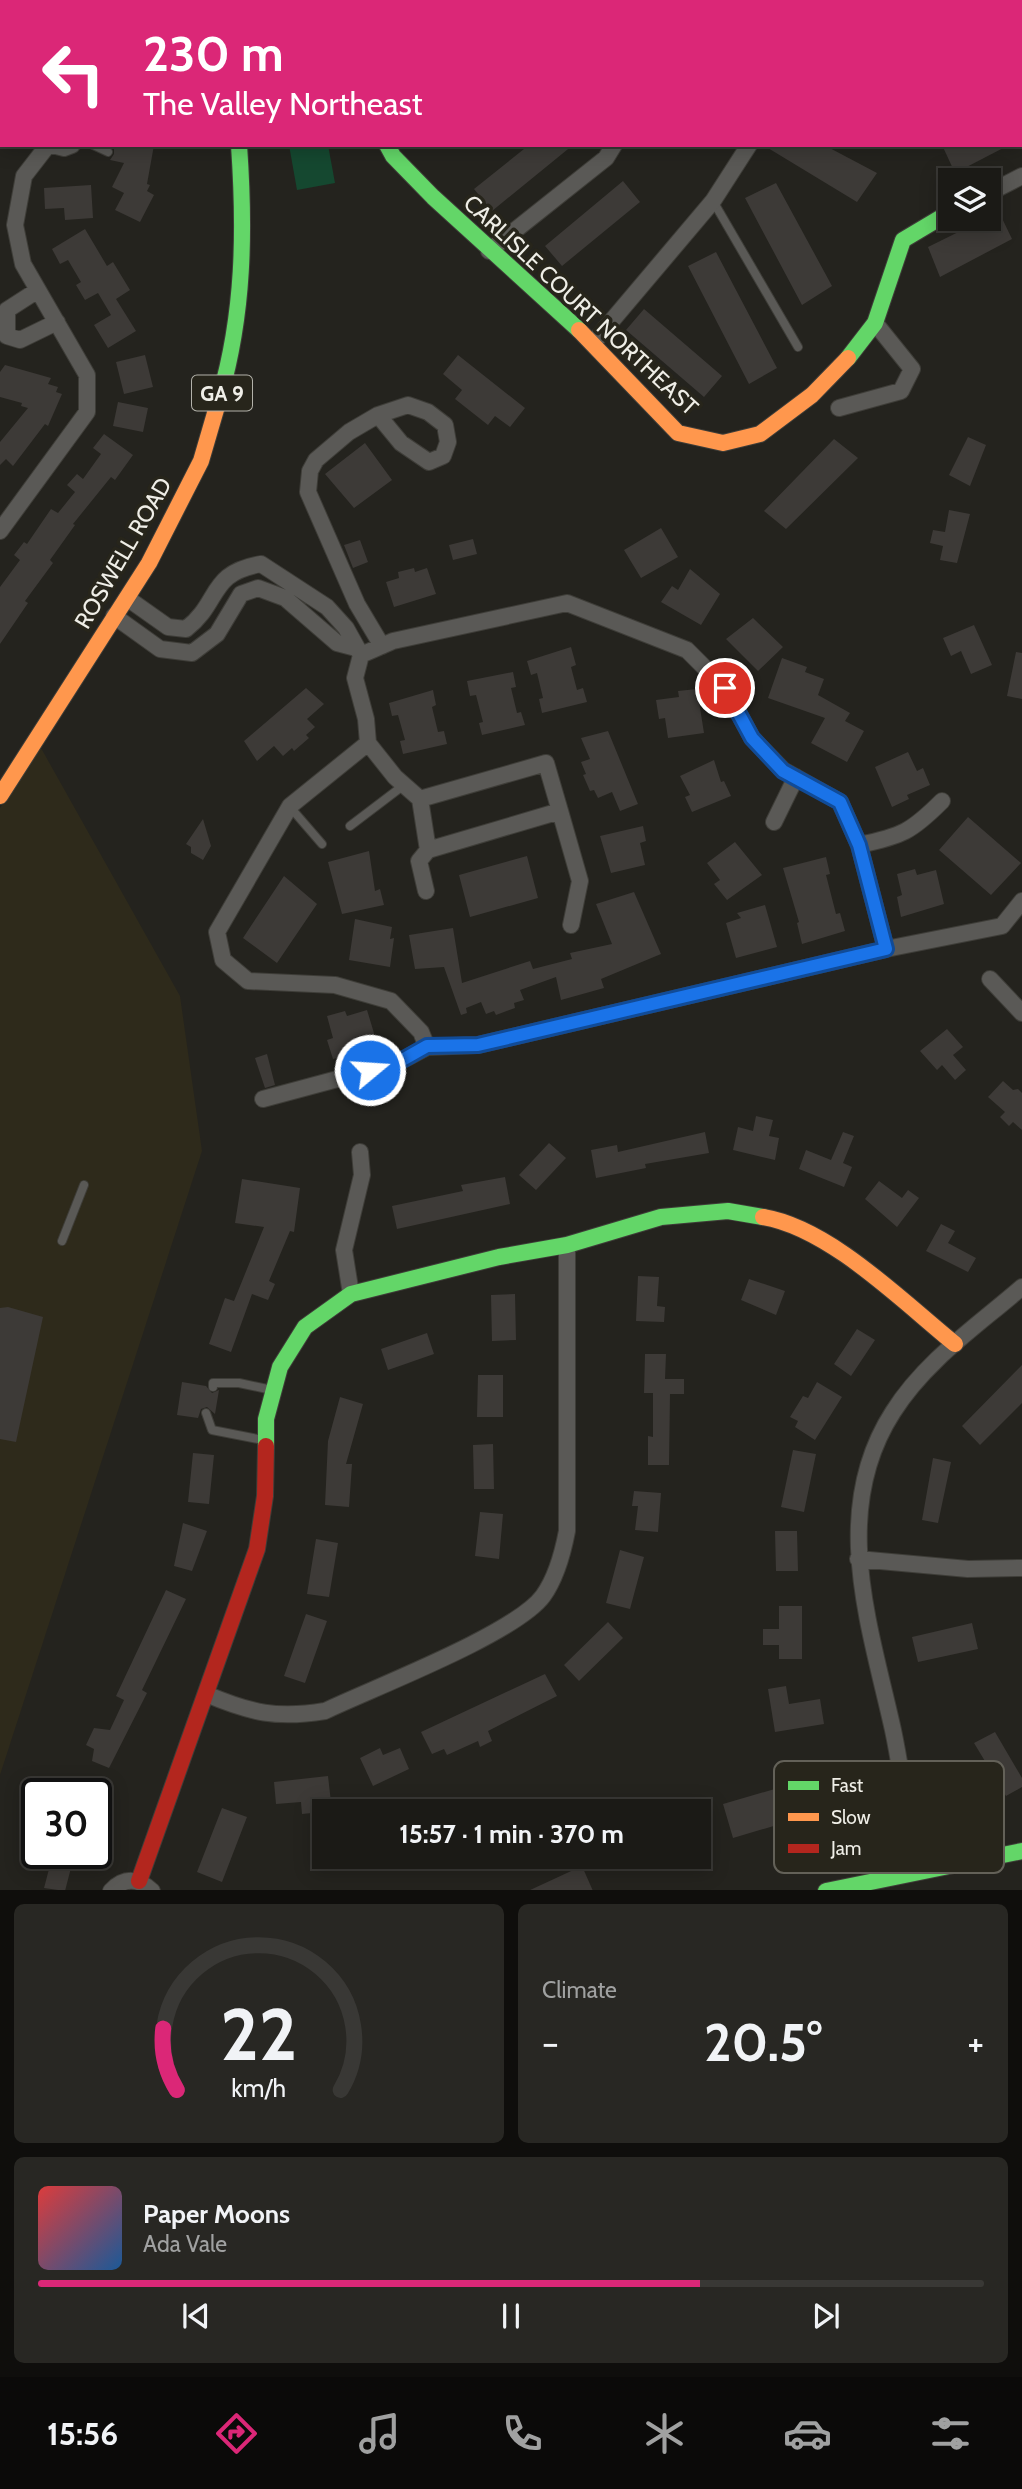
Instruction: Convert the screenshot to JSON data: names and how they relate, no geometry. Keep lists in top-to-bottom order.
{
  "streets": {
    "street": ["CARLISLE COURT NORTHEAST", "GA 9", "ROSWELL ROAD"]
  },
  "legend": ["Fast", "Slow", "Jam"],
  "page": {
    "turn": ["230 m", "The Valley Northeast"],
    "limit": "30",
    "trip": "15:57 · 1 min · 370 m",
    "tile": "Climate",
    "heat": ["−", "20.5°", "+"],
    "song": ["Paper Moons", "Ada Vale"],
    "tabs": "15:56",
    "gauge": ["22", "km/h"]
  }
}
